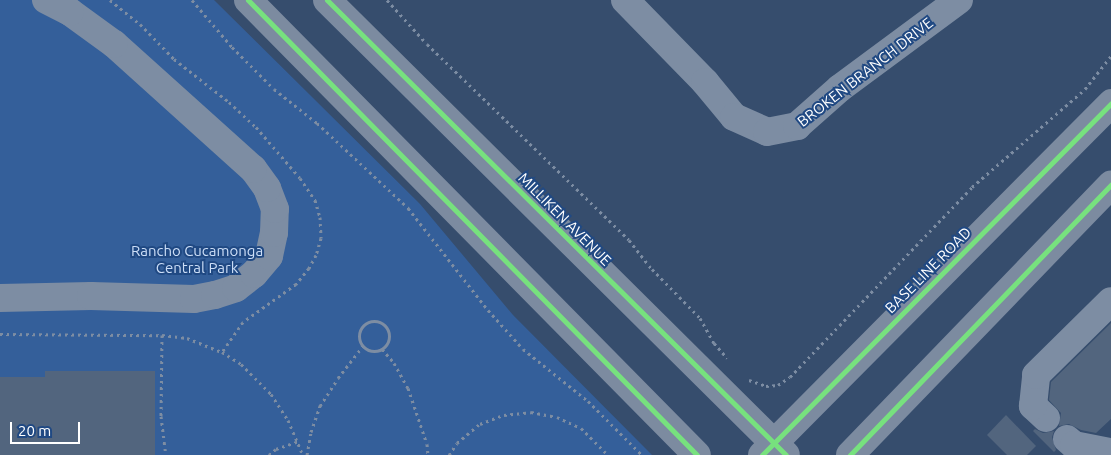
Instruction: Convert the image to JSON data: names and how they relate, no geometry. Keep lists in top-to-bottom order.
{
  "streets": {
    "main road": ["MILLIKEN AVENUE", "BASE LINE ROAD"],
    "street": ["BROKEN BRANCH DRIVE"]
  },
  "crossings": [
    ["MILLIKEN AVENUE", "BASE LINE ROAD"]
  ],
  "parks": ["Rancho Cucamonga Central Park"],
  "scale_bar": "20 m"
}
